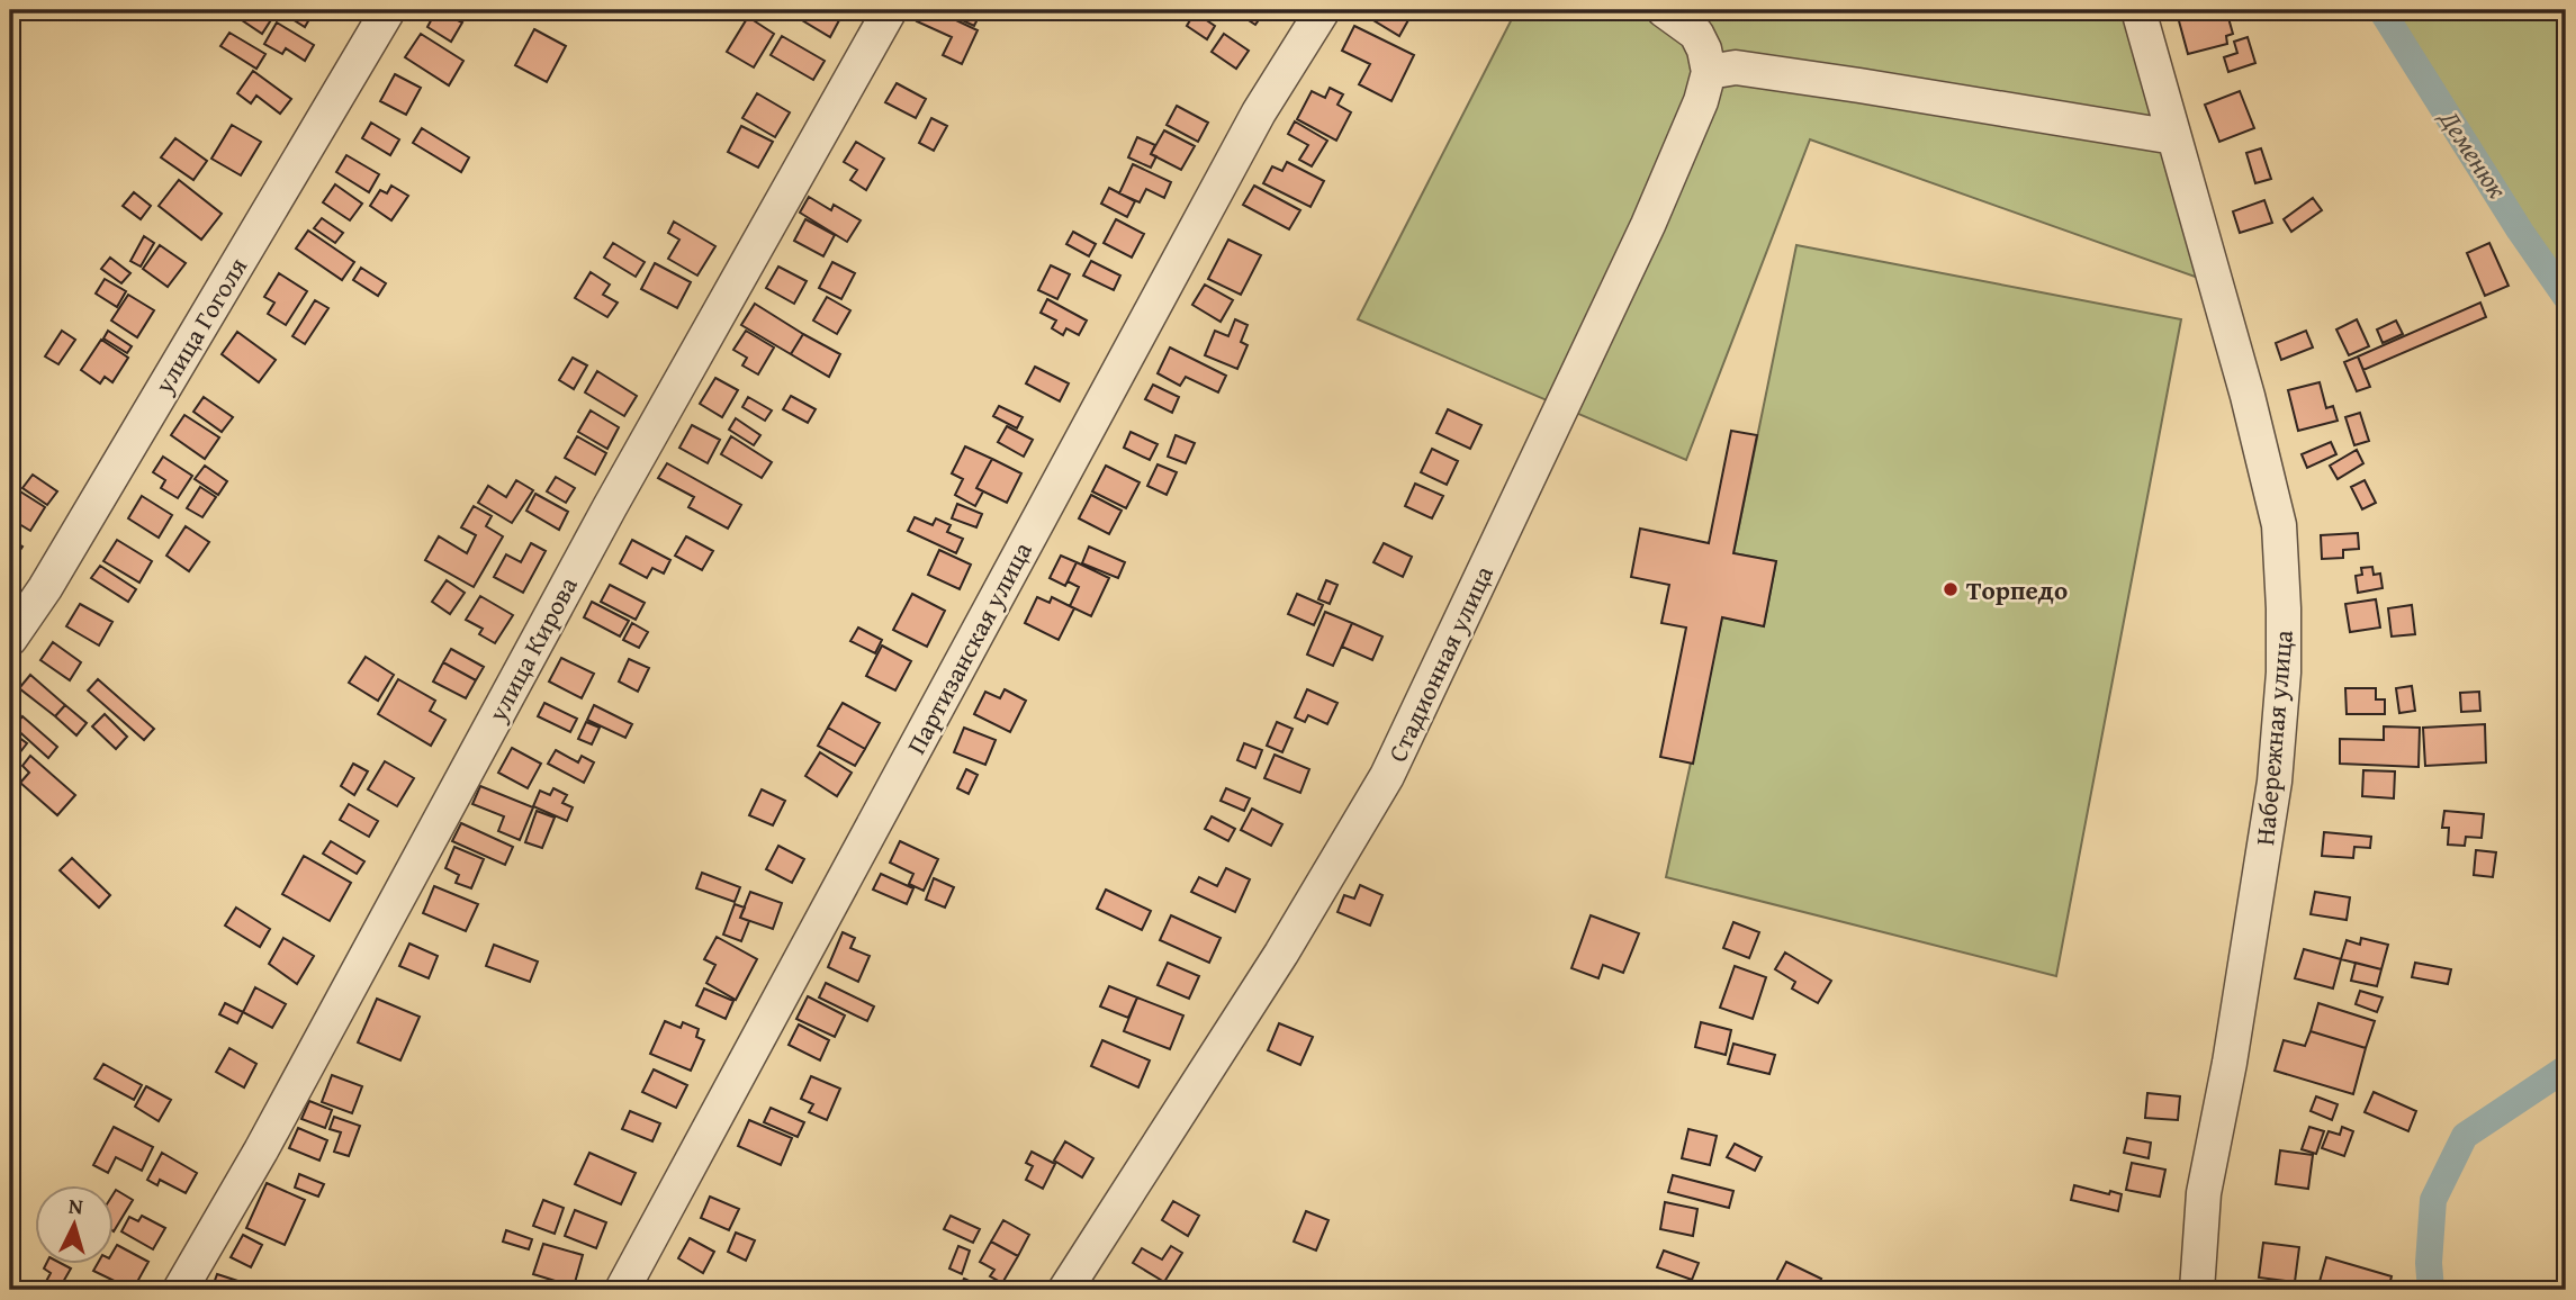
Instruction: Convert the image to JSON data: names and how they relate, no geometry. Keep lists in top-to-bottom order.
{
  "streets": {
    "street": [
      "улица Гоголя",
      "Партизанская улица",
      "улица Кирова",
      "Стадионная улица",
      "Набережная улица"
    ]
  },
  "water": ["Деменюк"],
  "places": ["Торпедо"],
  "north": "top"
}
